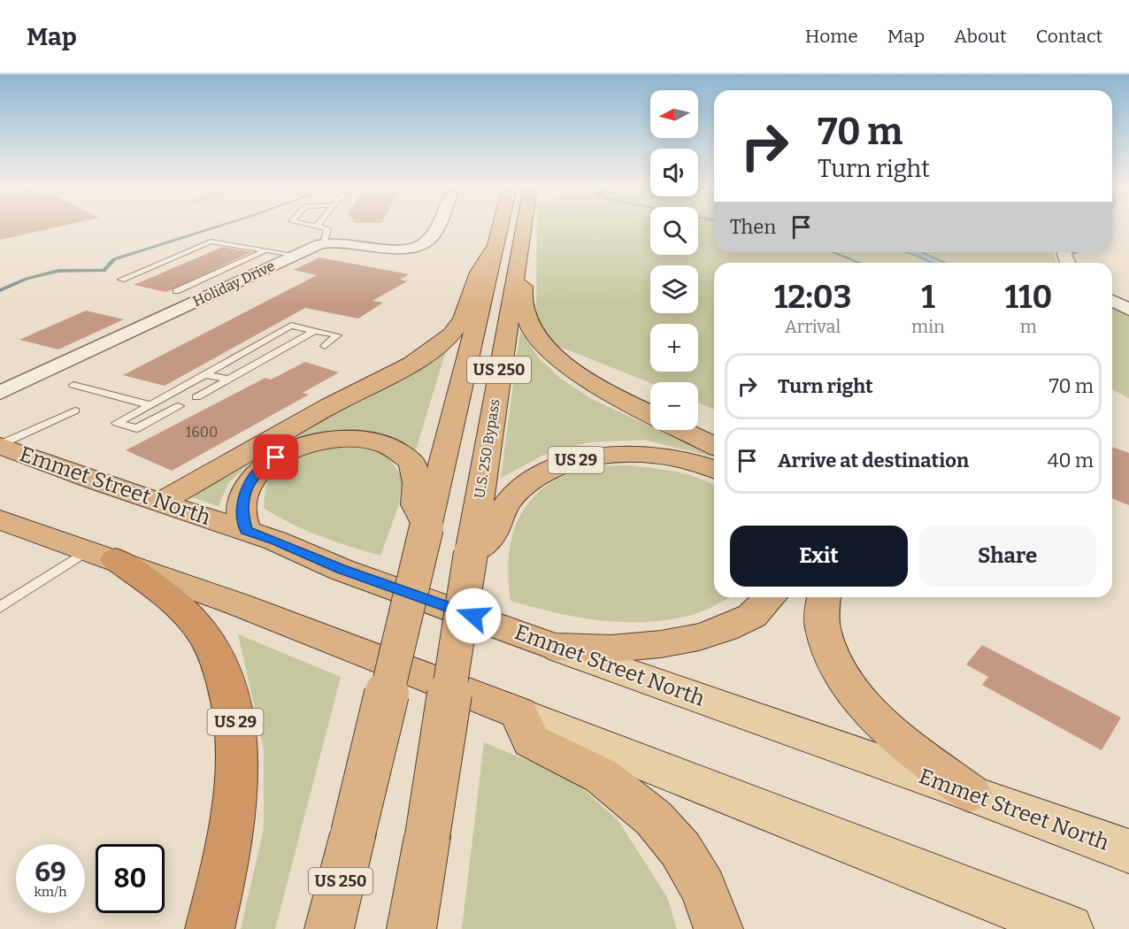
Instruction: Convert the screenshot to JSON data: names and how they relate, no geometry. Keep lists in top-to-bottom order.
{
  "streets": {
    "highway": [
      "US 250",
      "U.S. 250 Bypass",
      "US 29",
      "Emmet Street North"
    ],
    "street": ["Holiday Drive"]
  },
  "crossings": [
    ["U.S. 250 Bypass", "US 29"]
  ],
  "house_numbers": ["1600"],
  "north": "left",
  "page": {
    "header": "Map",
    "nav": [
      "Home",
      "Map",
      "About",
      "Contact"
    ],
    "map_buttons": ["+", "−"],
    "turn": ["70 m", "Turn right"],
    "then": "Then",
    "eta": [
      "12:03",
      "Arrival",
      "1",
      "min",
      "110",
      "m"
    ],
    "list": [
      {
        "name": "Turn right",
        "value": "70 m"
      },
      {
        "name": "Arrive at destination",
        "value": "40 m"
      }
    ],
    "buttons": ["Exit", "Share"],
    "speed": "69 km/h",
    "limit": "80"
  }
}
